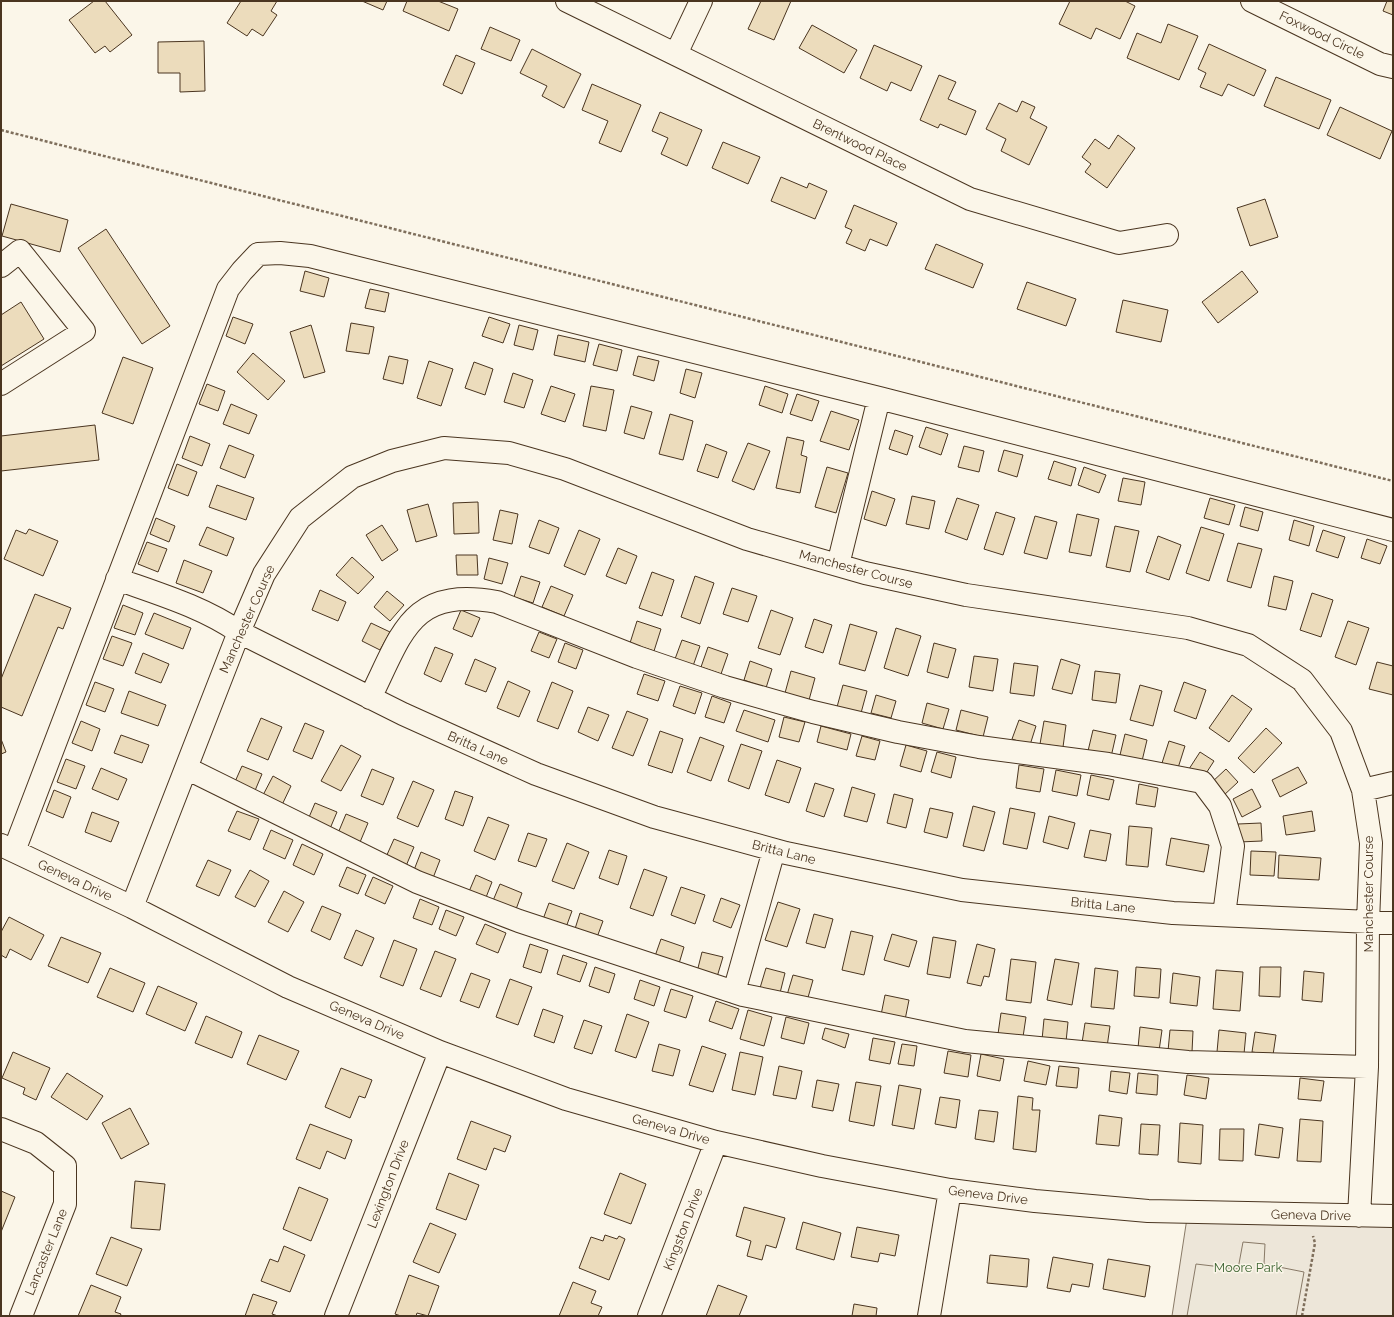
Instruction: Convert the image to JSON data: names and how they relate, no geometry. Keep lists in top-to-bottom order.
{
  "streets": {
    "street": [
      "Foxwood Circle",
      "Brentwood Place",
      "Manchester Course",
      "Britta Lane",
      "Geneva Drive",
      "Lexington Drive",
      "Kingston Drive",
      "Lancaster Lane"
    ]
  },
  "crossings": [
    ["Manchester Course", "Britta Lane"],
    ["Manchester Course", "Geneva Drive"],
    ["Geneva Drive", "Lexington Drive"],
    ["Geneva Drive", "Kingston Drive"]
  ],
  "parks": ["Moore Park"]
}
